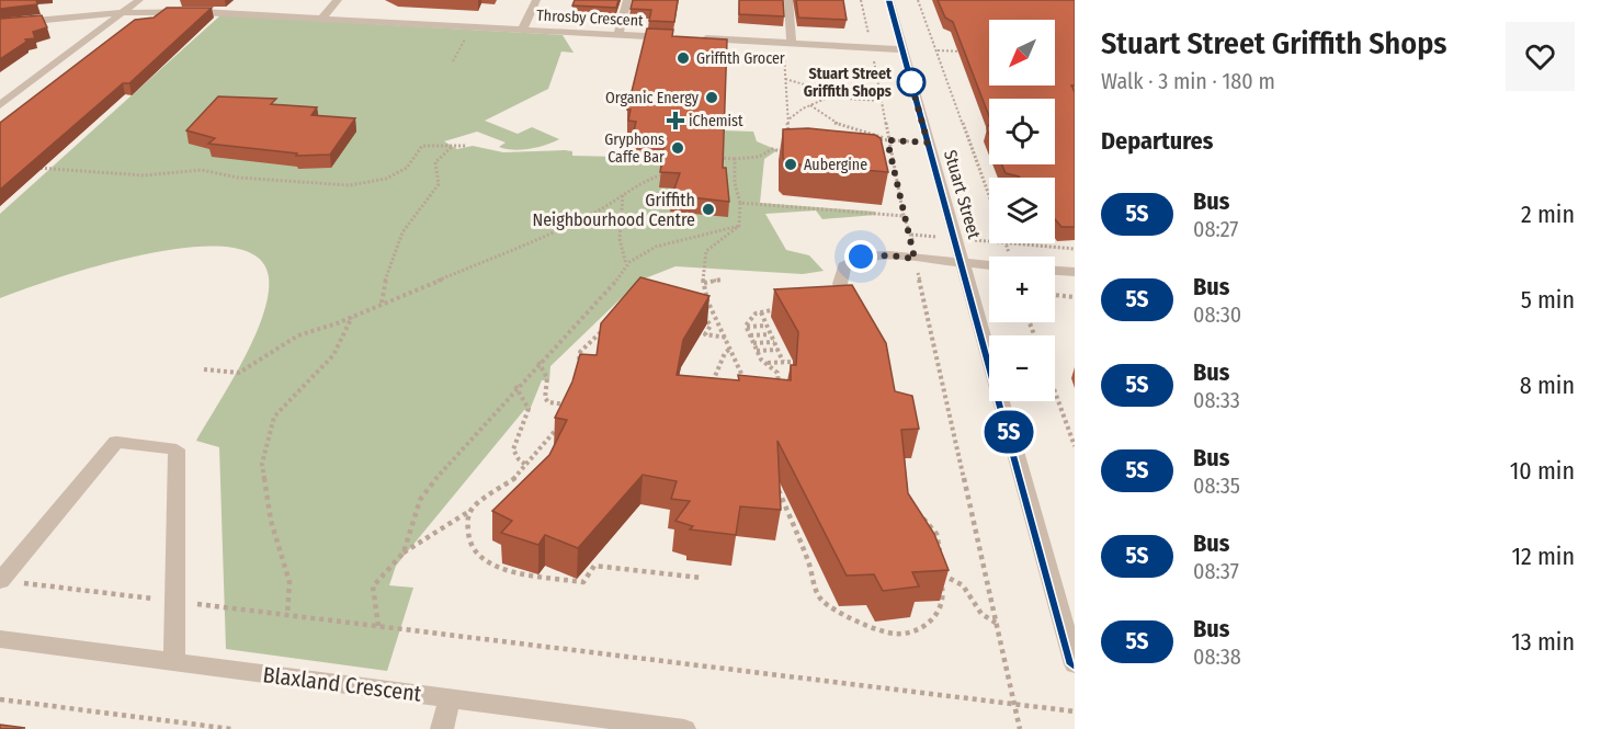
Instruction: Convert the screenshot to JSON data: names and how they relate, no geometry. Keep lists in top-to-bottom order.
{
  "streets": {
    "street": ["Throsby Crescent", "Stuart Street", "Blaxland Crescent"]
  },
  "places": {
    "other": [
      "Griffith Grocer",
      "Stuart Street Griffith Shops",
      "Organic Energy",
      "Gryphons Caffe Bar",
      "Aubergine",
      "Griffith Neighbourhood Centre"
    ],
    "health": ["iChemist"]
  },
  "lines": ["bus line 5S"],
  "north": "bottom left",
  "page": {
    "on_map": "5S",
    "heading": [
      ["Stuart Street Griffith Shops", "Walk · 3 min · 180 m"],
      "Departures"
    ],
    "map_buttons": ["+", "−"],
    "list": [
      {
        "mark": "5S",
        "name": "Bus",
        "note": "08:27",
        "value": "2 min"
      },
      {
        "mark": "5S",
        "name": "Bus",
        "note": "08:30",
        "value": "5 min"
      },
      {
        "mark": "5S",
        "name": "Bus",
        "note": "08:33",
        "value": "8 min"
      },
      {
        "mark": "5S",
        "name": "Bus",
        "note": "08:35",
        "value": "10 min"
      },
      {
        "mark": "5S",
        "name": "Bus",
        "note": "08:37",
        "value": "12 min"
      },
      {
        "mark": "5S",
        "name": "Bus",
        "note": "08:38",
        "value": "13 min"
      }
    ]
  }
}
